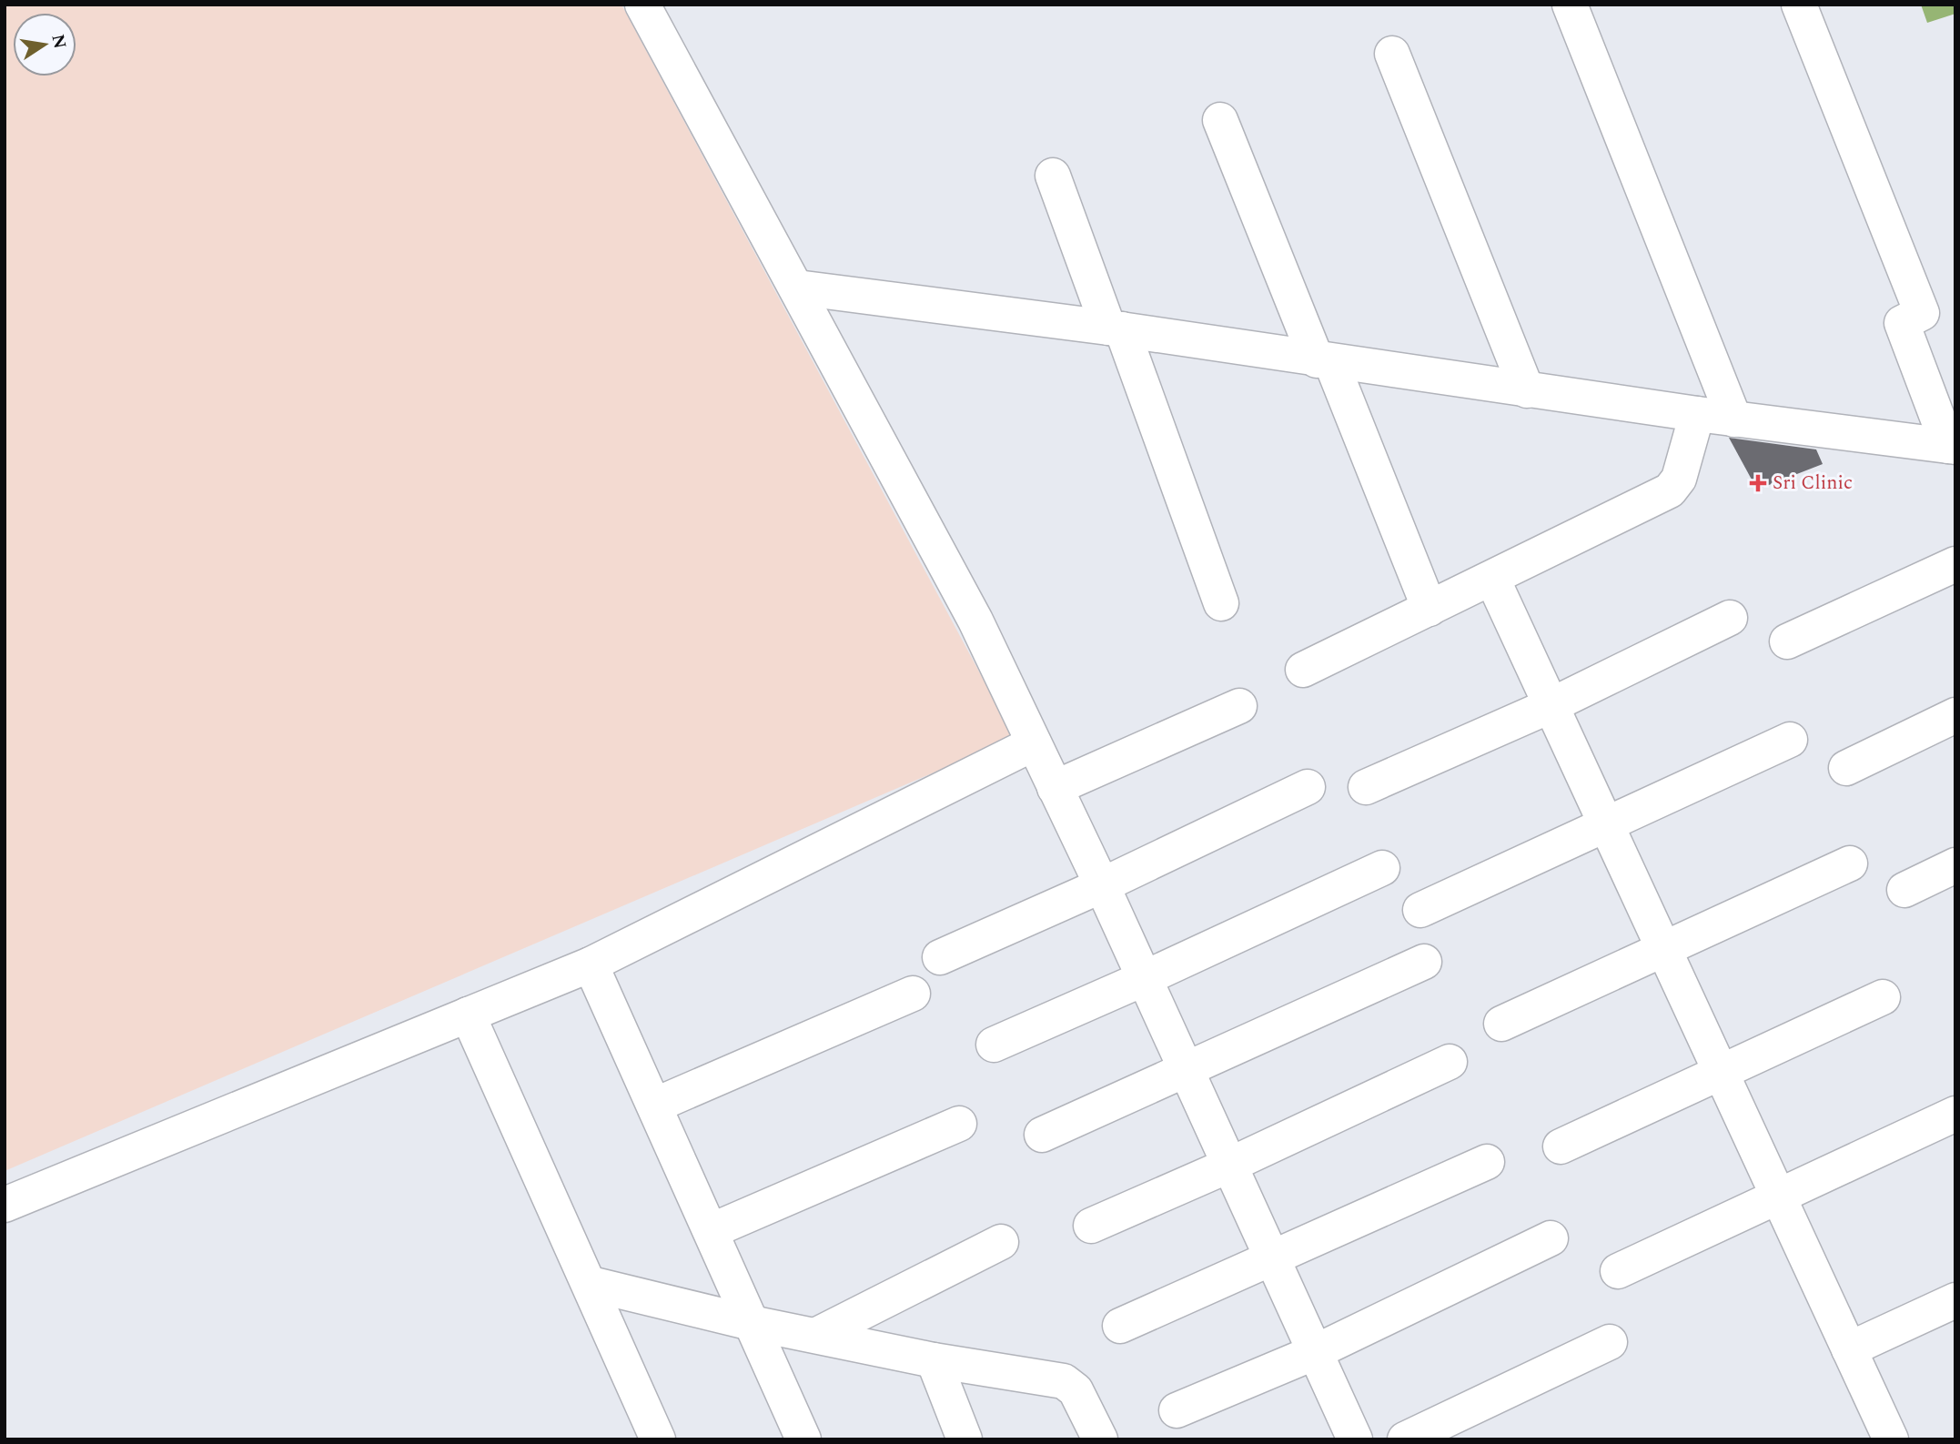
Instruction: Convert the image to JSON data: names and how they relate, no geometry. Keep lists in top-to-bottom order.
{
  "places": {
    "health": ["Sri Clinic"]
  },
  "north": "right"
}
